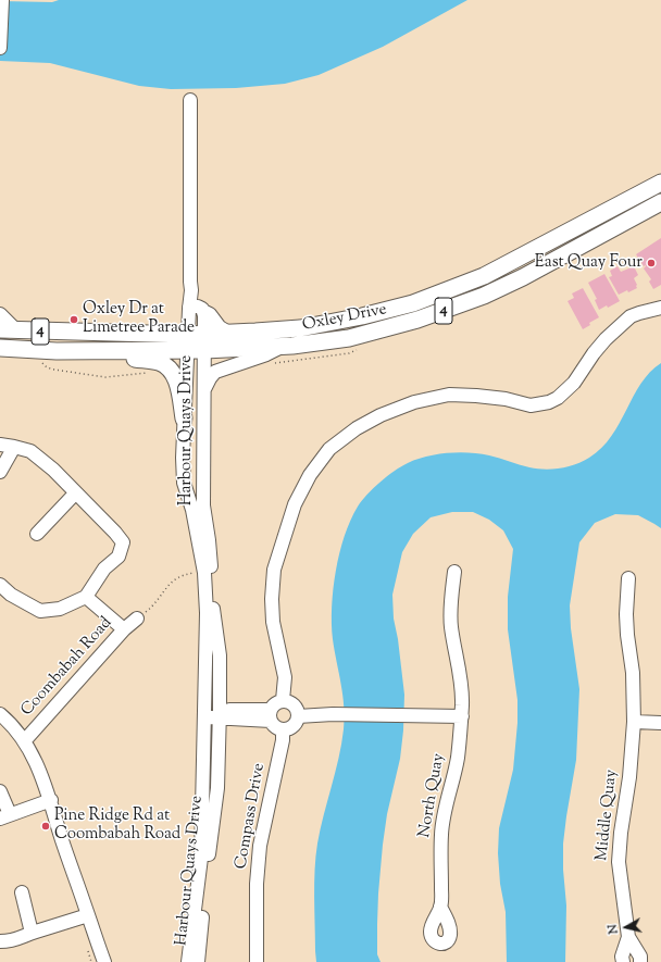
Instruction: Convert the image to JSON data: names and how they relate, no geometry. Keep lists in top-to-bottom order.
{
  "streets": {
    "main road": ["4", "Oxley Drive"],
    "street": [
      "Harbour Quays Drive",
      "Coombabah Road",
      "North Quay",
      "Middle Quay",
      "Compass Drive"
    ]
  },
  "crossings": [
    ["Oxley Drive", "Harbour Quays Drive"]
  ],
  "places": ["East Quay Four", "Oxley Dr at Limetree Parade", "Pine Ridge Rd at Coombabah Road"],
  "north": "left"
}
